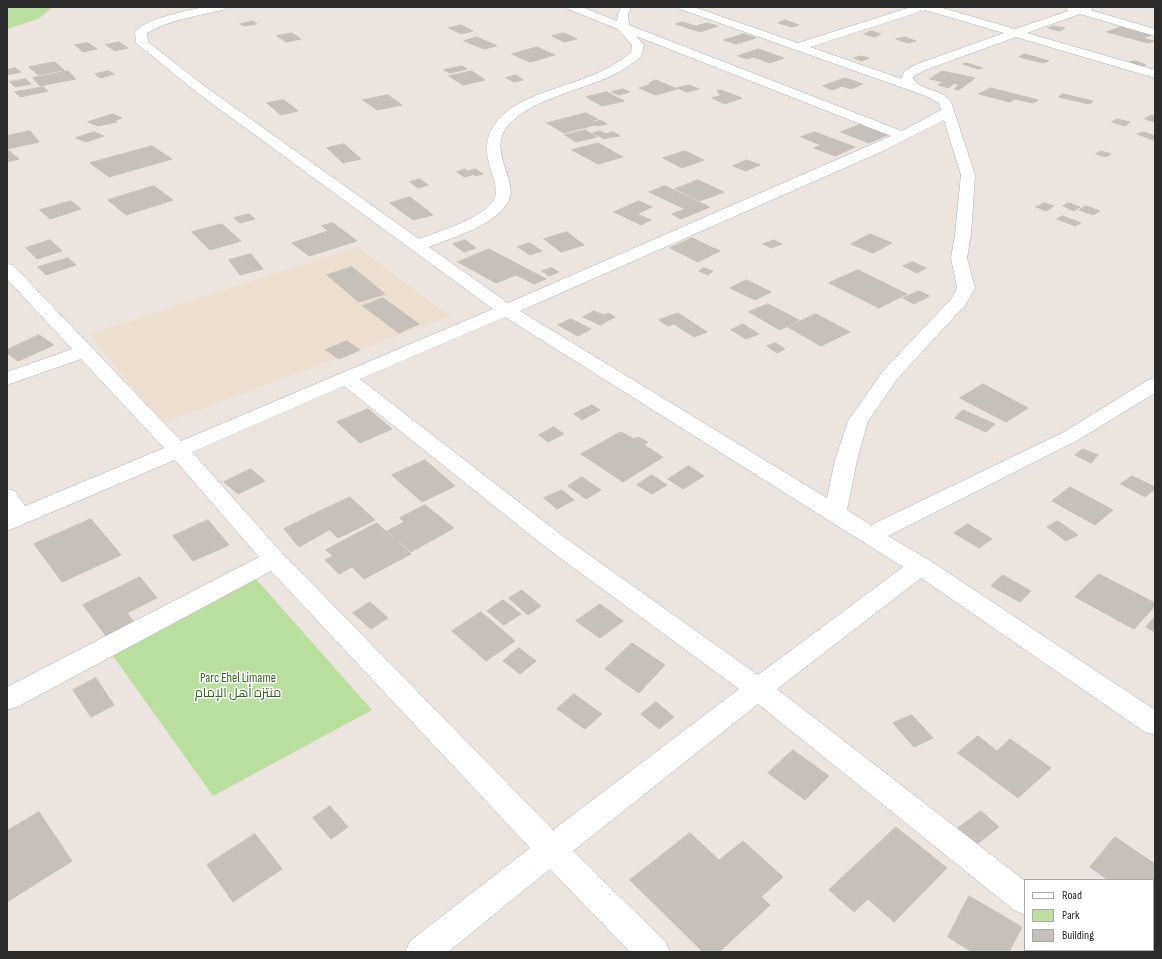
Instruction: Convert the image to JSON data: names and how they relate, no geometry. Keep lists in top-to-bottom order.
{
  "parks": ["Parc Ehel Limame منتزه أهل الإمام"],
  "legend": ["Road", "Park", "Building"]
}
